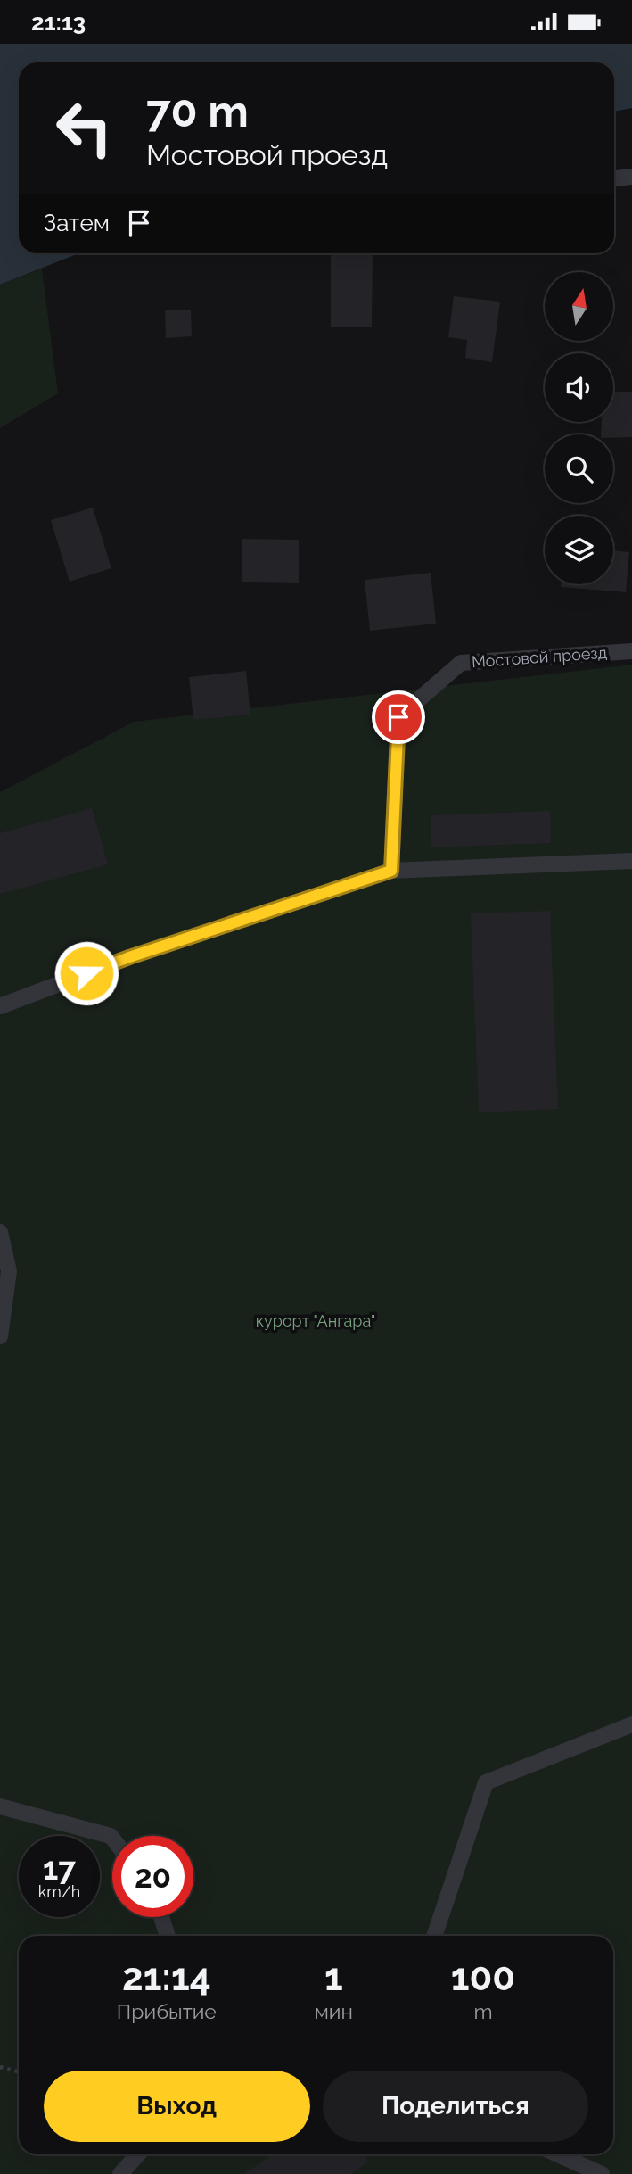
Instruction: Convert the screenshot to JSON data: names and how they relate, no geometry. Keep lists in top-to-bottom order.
{
  "streets": {
    "lane": ["Мостовой проезд"]
  },
  "parks": ["курорт \"Ангара\""],
  "north": "top",
  "page": {
    "status": "21:13",
    "turn": ["70 m", "Мостовой проезд"],
    "then": "Затем",
    "speed": "17 km/h",
    "limit": "20",
    "eta": [
      "21:14",
      "Прибытие",
      "1",
      "мин",
      "100",
      "m"
    ],
    "buttons": ["Выход", "Поделиться"]
  }
}
